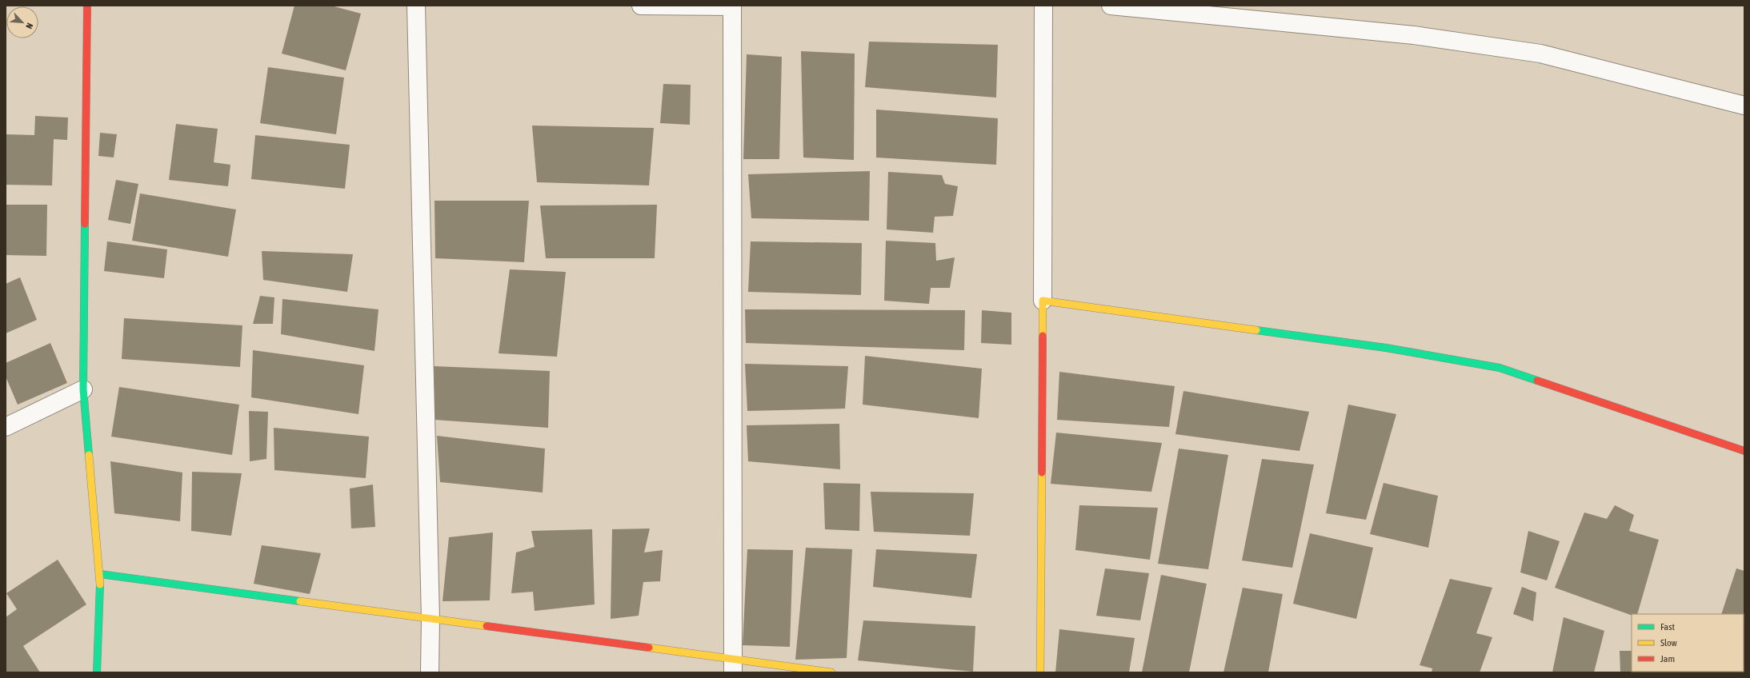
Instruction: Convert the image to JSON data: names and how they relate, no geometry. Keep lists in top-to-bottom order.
{
  "legend": ["Fast", "Slow", "Jam"],
  "north": "bottom right"
}
